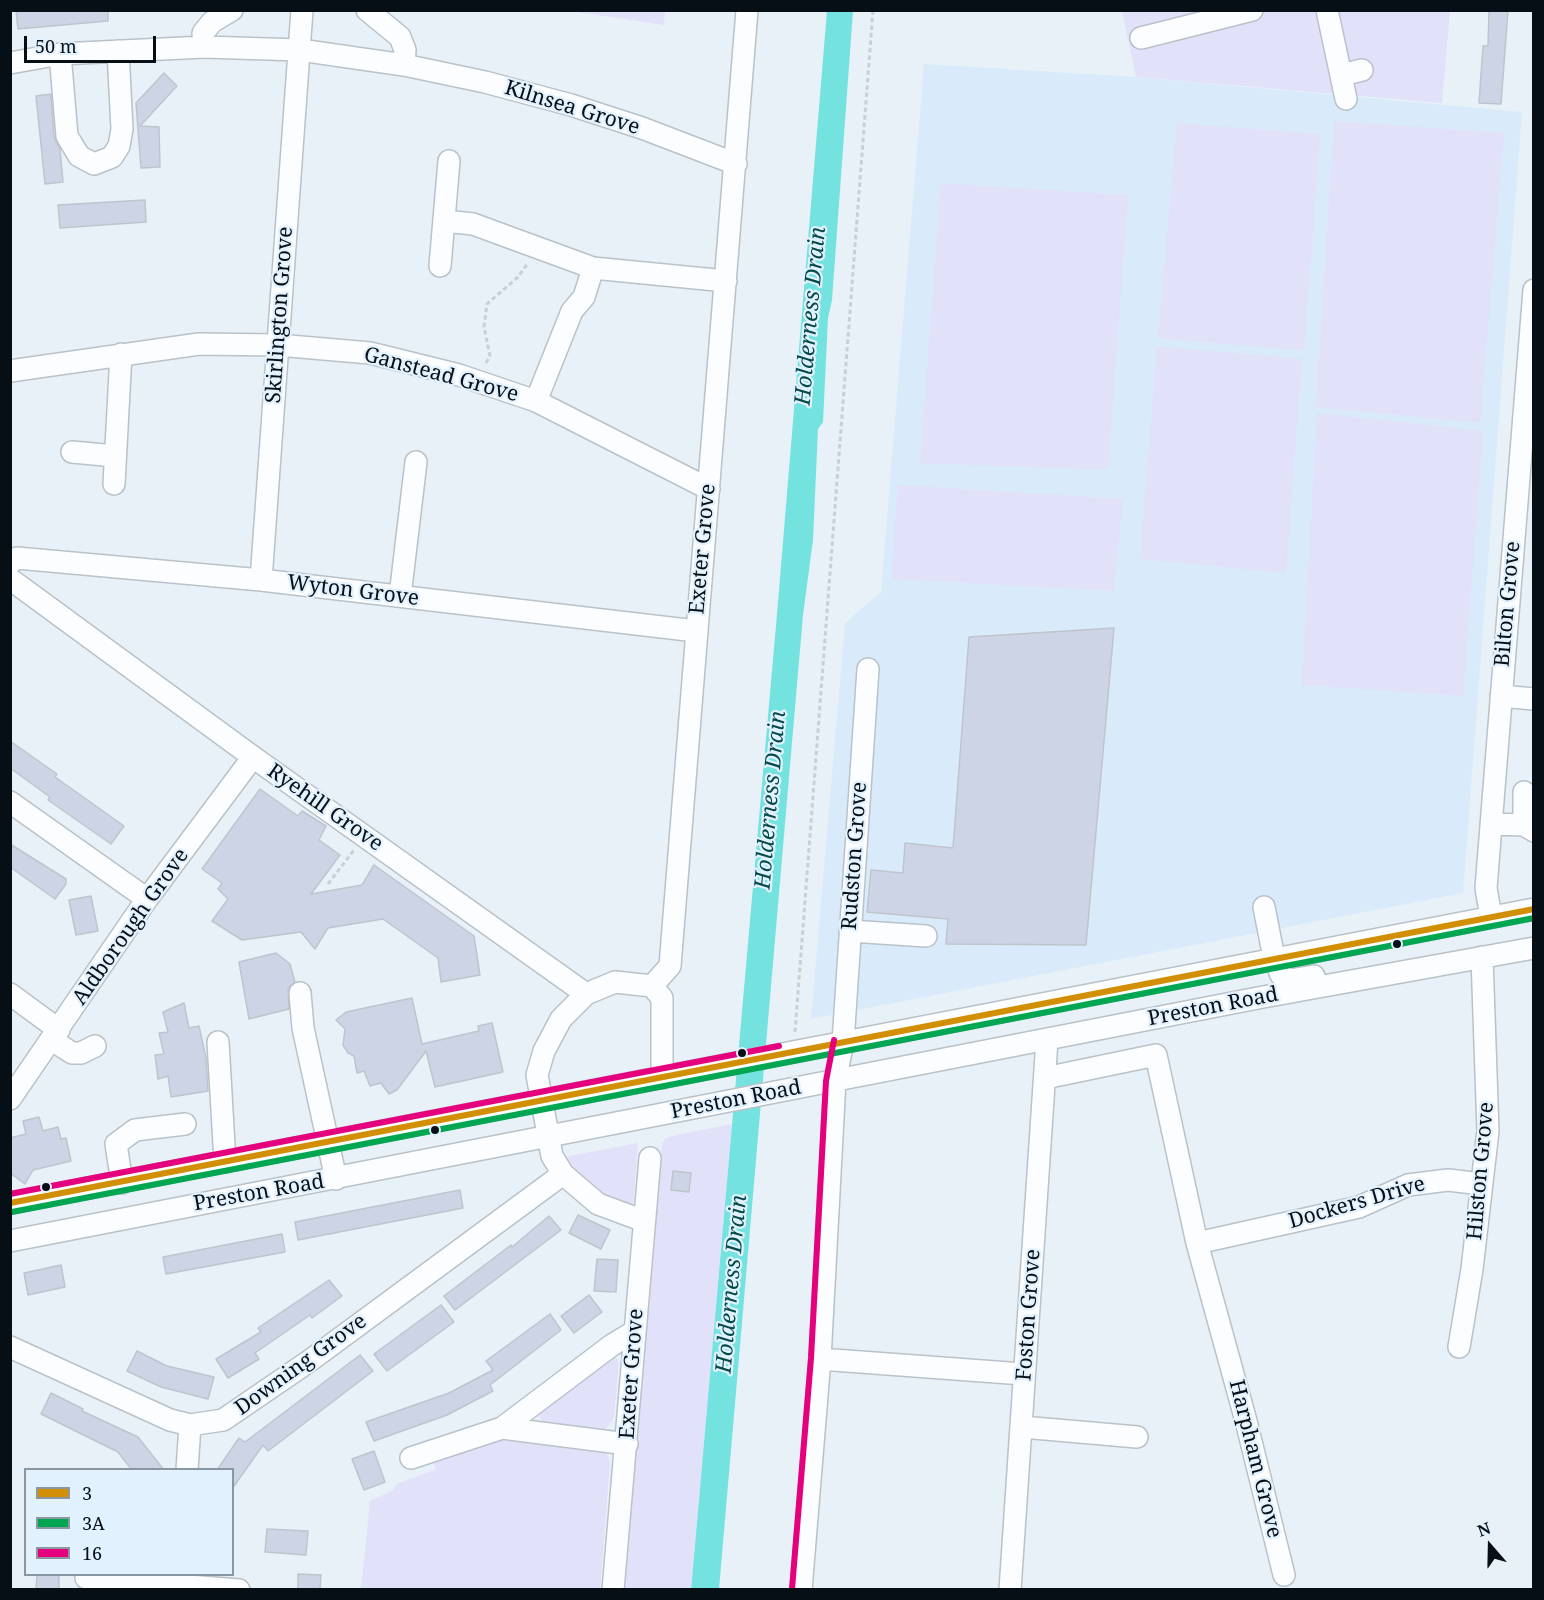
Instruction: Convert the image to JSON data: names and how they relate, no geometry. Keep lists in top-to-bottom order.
{
  "streets": {
    "street": [
      "Kilnsea Grove",
      "Skirlington Grove",
      "Ganstead Grove",
      "Exeter Grove",
      "Wyton Grove",
      "Bilton Grove",
      "Ryehill Grove",
      "Rudston Grove",
      "Aldborough Grove",
      "Preston Road",
      "Hilston Grove",
      "Dockers Drive",
      "Foston Grove",
      "Downing Grove",
      "Harpham Grove"
    ]
  },
  "crossings": [
    ["Kilnsea Grove", "Skirlington Grove"],
    ["Kilnsea Grove", "Exeter Grove"],
    ["Skirlington Grove", "Ganstead Grove"],
    ["Skirlington Grove", "Wyton Grove"],
    ["Ganstead Grove", "Exeter Grove"],
    ["Exeter Grove", "Wyton Grove"],
    ["Bilton Grove", "Preston Road"],
    ["Ryehill Grove", "Aldborough Grove"],
    ["Rudston Grove", "Preston Road"],
    ["Preston Road", "Hilston Grove"],
    ["Preston Road", "Foston Grove"],
    ["Hilston Grove", "Dockers Drive"],
    ["Dockers Drive", "Harpham Grove"],
    ["Foston Grove", "Harpham Grove"]
  ],
  "water": ["Holderness Drain"],
  "lines": ["transit line 3", "transit line 3A", "transit line 16"],
  "legend": ["3", "3A", "16"],
  "scale_bar": "50 m",
  "north": "top"
}
